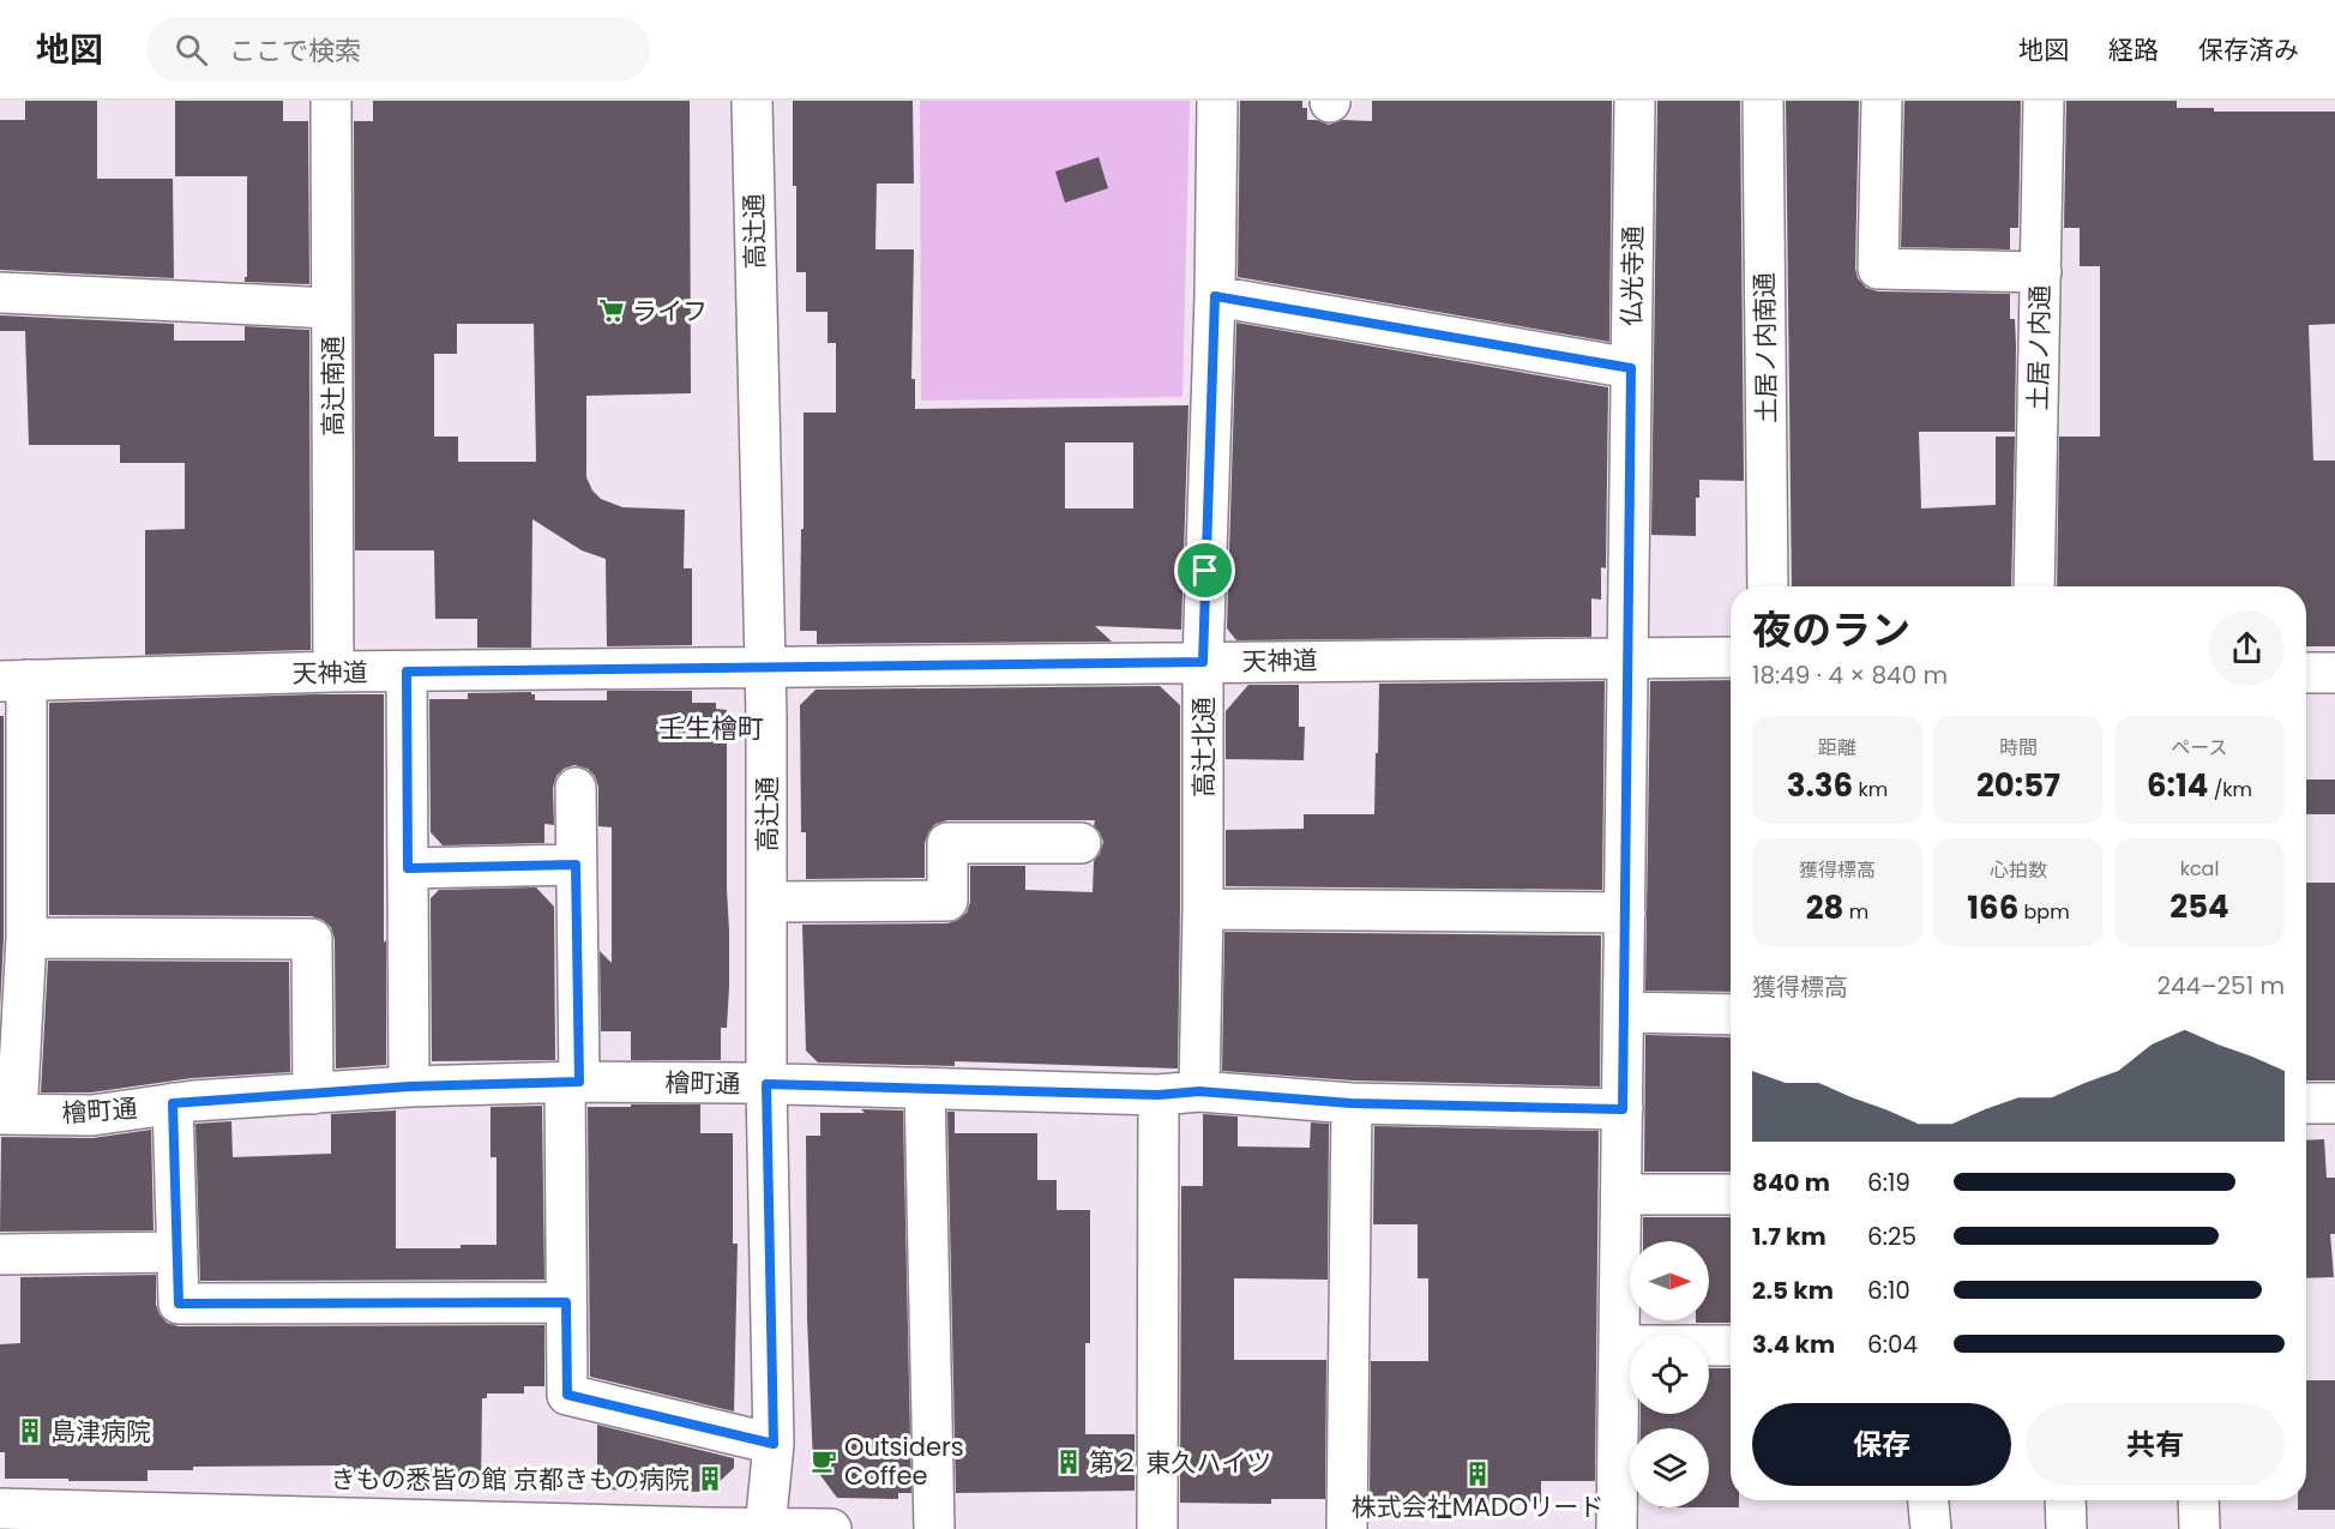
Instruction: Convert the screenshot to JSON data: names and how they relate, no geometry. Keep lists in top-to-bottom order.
{
  "streets": {
    "street": [
      "高辻通",
      "仏光寺通",
      "土居ノ内南通",
      "土居ノ内通",
      "高辻南通",
      "天神道",
      "高辻北通",
      "檜町通"
    ]
  },
  "crossings": [
    ["高辻通", "天神道"],
    ["高辻通", "檜町通"],
    ["仏光寺通", "天神道"],
    ["仏光寺通", "檜町通"],
    ["高辻南通", "天神道"],
    ["天神道", "高辻北通"],
    ["高辻北通", "檜町通"]
  ],
  "districts": ["壬生檜町"],
  "places": {
    "supermarket": ["ライフ"],
    "building": [
      "島津病院",
      "第２ 東久ハイツ",
      "株式会社MADOリード",
      "きもの悉皆の館 京都きもの病院"
    ],
    "cafe": ["Outsiders Coffee"]
  },
  "north": "right",
  "page": {
    "header": "地図",
    "search": "ここで検索",
    "nav": ["地図", "経路", "保存済み"],
    "heading": ["夜のラン", "18:49 · 4 × 840 m"],
    "stats": [
      ["距離", "3.36 km"],
      ["時間", "20:57"],
      ["ペース", "6:14 /km"],
      ["獲得標高", "28 m"],
      ["心拍数", "166 bpm"],
      ["kcal", "254"]
    ],
    "chart": ["獲得標高", "244–251 m"],
    "list": [
      {
        "name": "840 m",
        "note": "6:19"
      },
      {
        "name": "1.7 km",
        "note": "6:25"
      },
      {
        "name": "2.5 km",
        "note": "6:10"
      },
      {
        "name": "3.4 km",
        "note": "6:04"
      }
    ],
    "buttons": ["保存", "共有"]
  }
}
